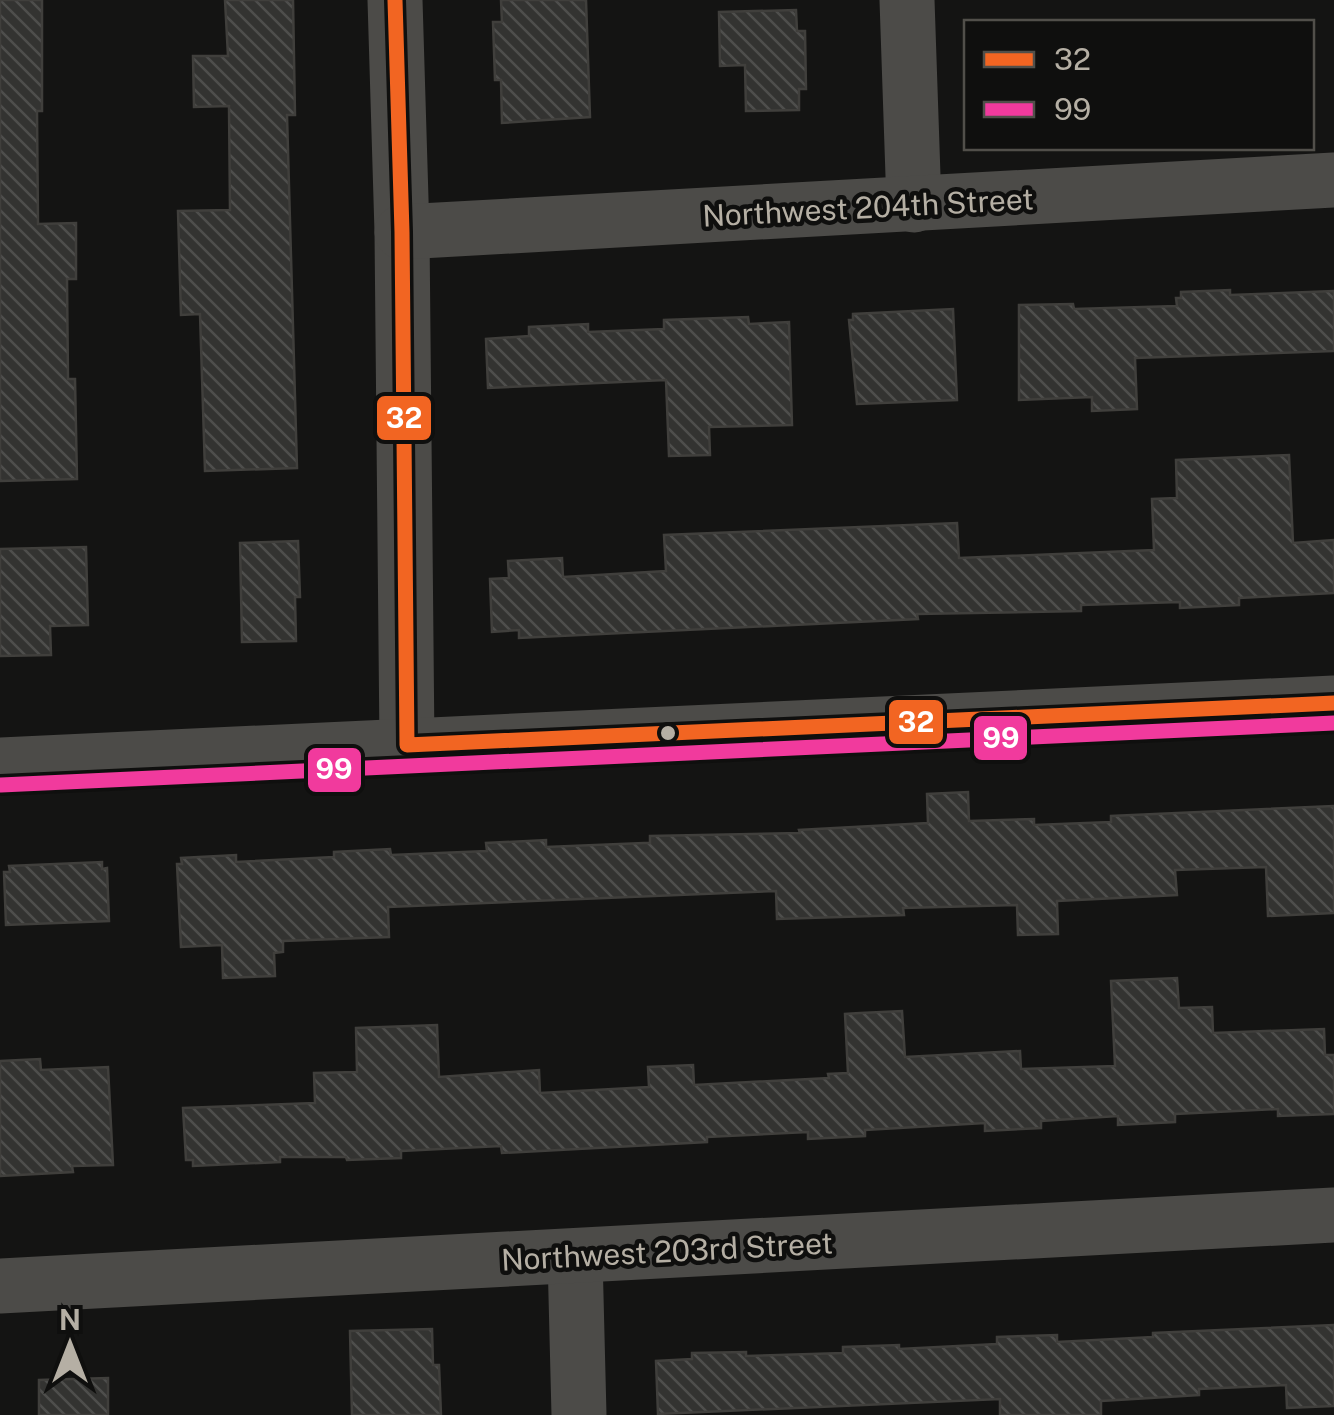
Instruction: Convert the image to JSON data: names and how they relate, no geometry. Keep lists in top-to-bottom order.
{
  "streets": {
    "street": ["Northwest 204th Street", "Northwest 203rd Street"]
  },
  "lines": ["transit line 32", "transit line 99"],
  "legend": ["32", "99"],
  "north": "top"
}
